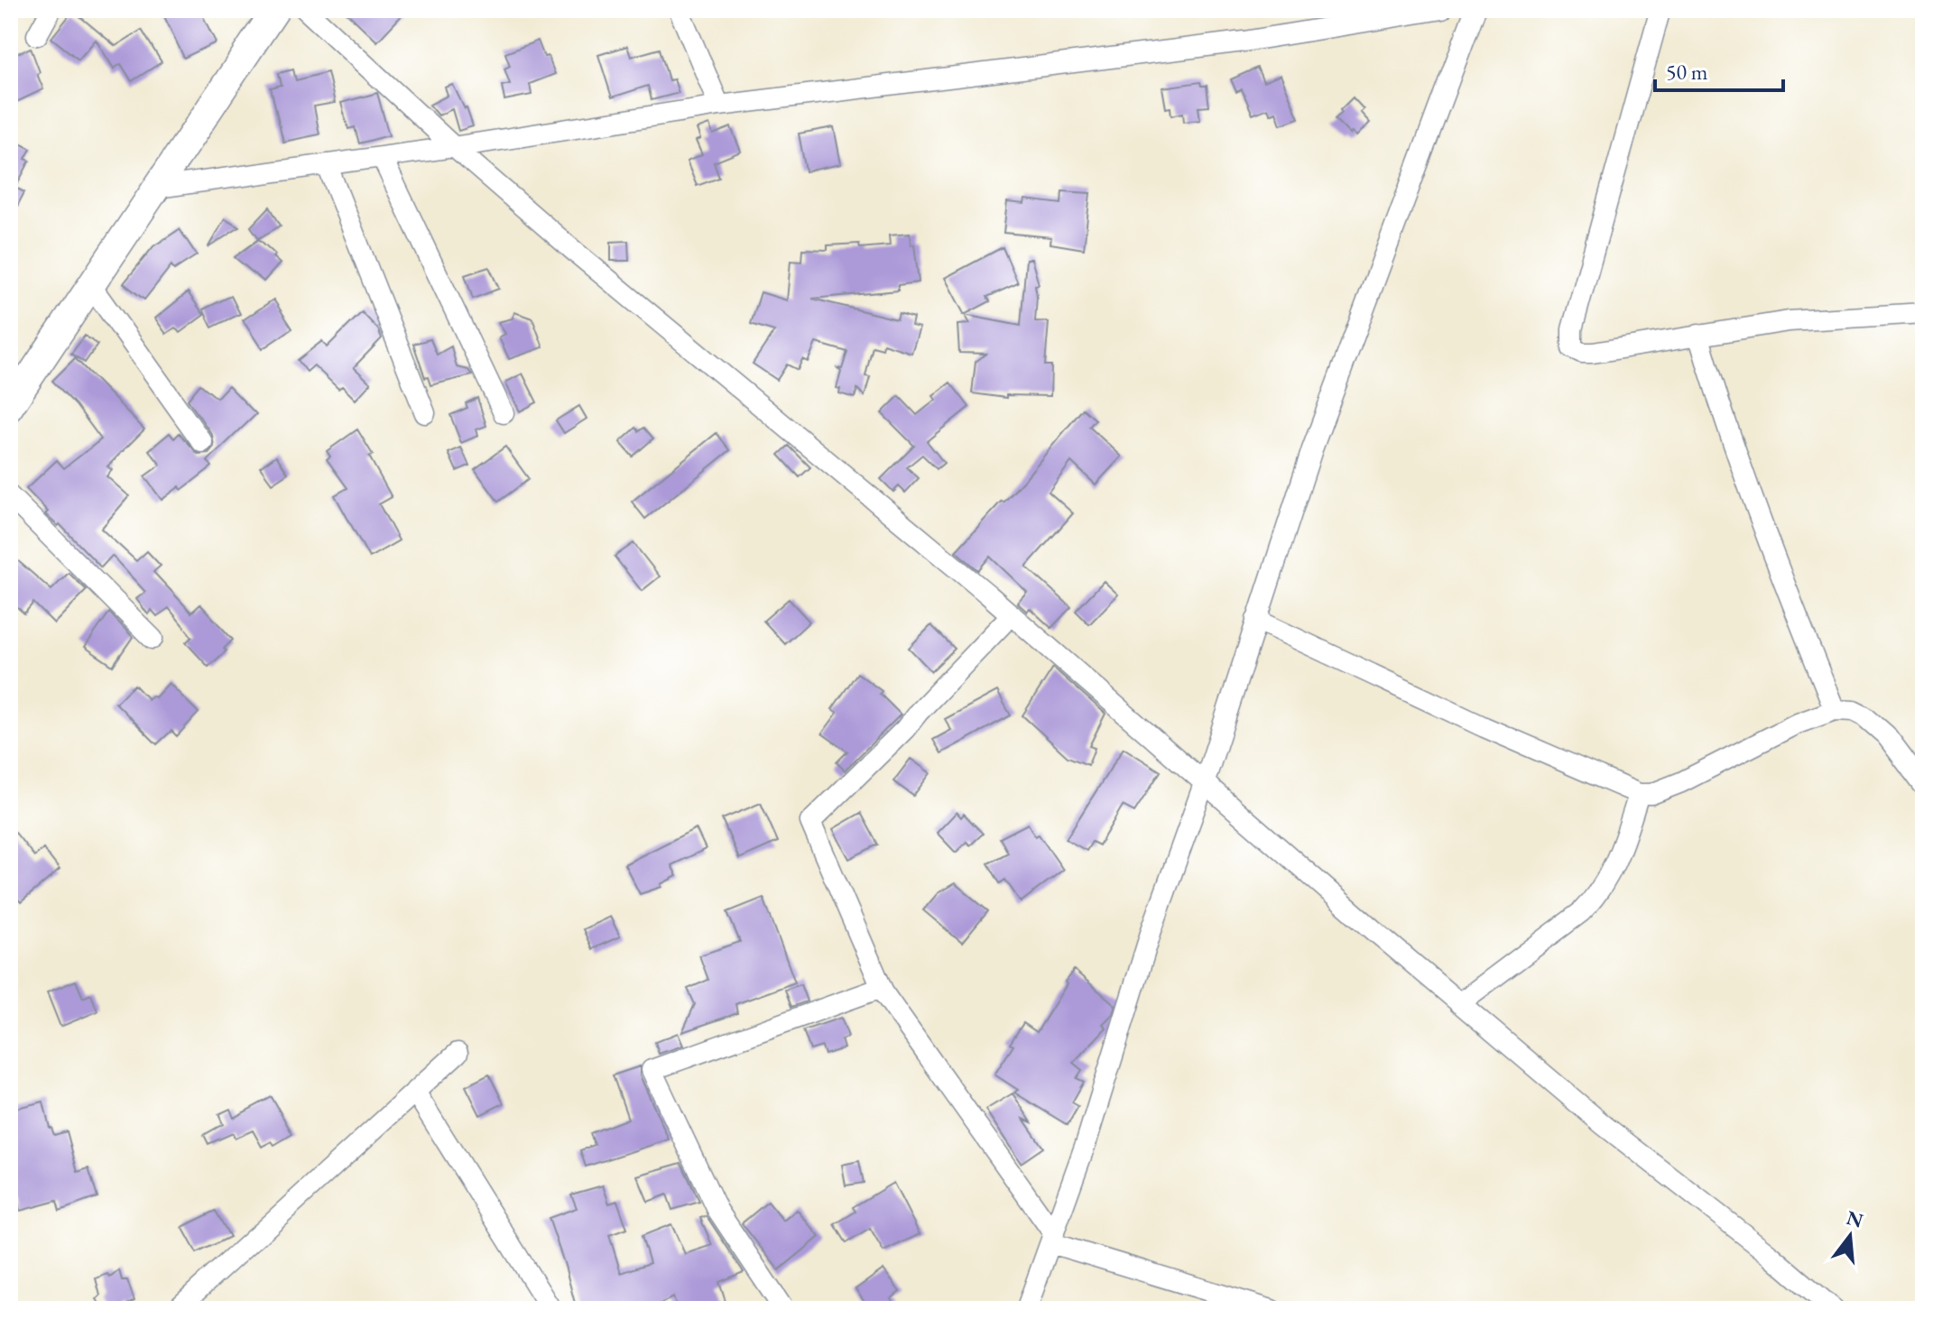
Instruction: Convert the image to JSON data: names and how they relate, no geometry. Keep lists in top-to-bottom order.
{
  "scale_bar": "50 m",
  "north": "top"
}
